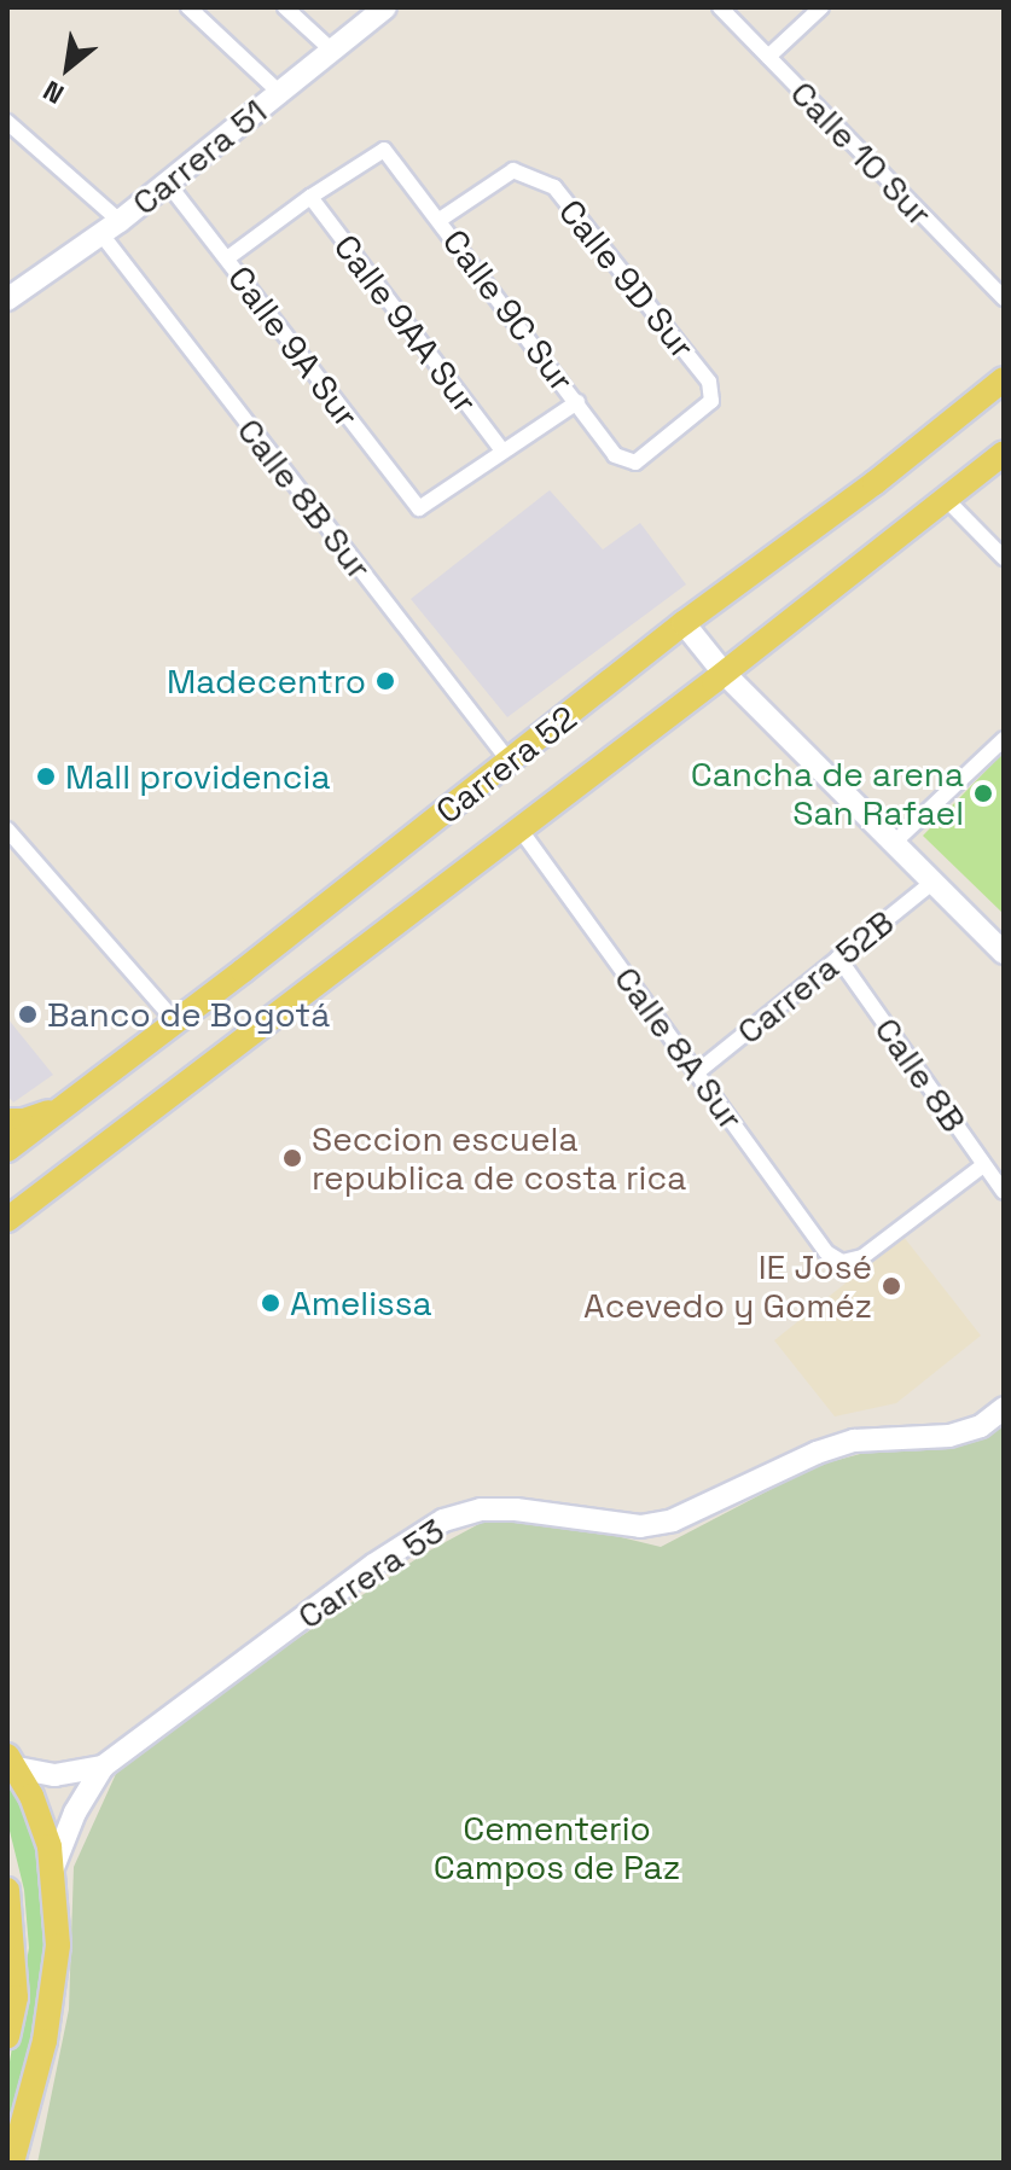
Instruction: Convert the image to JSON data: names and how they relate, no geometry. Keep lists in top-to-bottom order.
{
  "streets": {
    "main road": ["Carrera 52"],
    "street": [
      "Calle 10 Sur",
      "Carrera 51",
      "Calle 9D Sur",
      "Calle 9C Sur",
      "Calle 9AA Sur",
      "Calle 9A Sur",
      "Calle 8B Sur",
      "Carrera 52B",
      "Calle 8A Sur",
      "Calle 8B",
      "Carrera 53"
    ]
  },
  "crossings": [
    ["Carrera 51", "Calle 9A Sur"],
    ["Carrera 51", "Calle 8B Sur"],
    ["Calle 9D Sur", "Calle 9C Sur"],
    ["Calle 9C Sur", "Calle 9AA Sur"],
    ["Calle 9AA Sur", "Calle 9A Sur"],
    ["Calle 8B Sur", "Carrera 52"],
    ["Carrera 52", "Calle 8A Sur"],
    ["Carrera 52B", "Calle 8A Sur"],
    ["Carrera 52B", "Calle 8B"],
    ["Calle 8A Sur", "Calle 8B"]
  ],
  "parks": ["Cementerio Campos de Paz"],
  "places": [
    "Madecentro",
    "Mall providencia",
    "Cancha de arena San Rafael",
    "Banco de Bogotá",
    "Seccion escuela republica de costa rica",
    "IE José Acevedo y Goméz",
    "Amelissa"
  ],
  "north": "bottom left"
}
